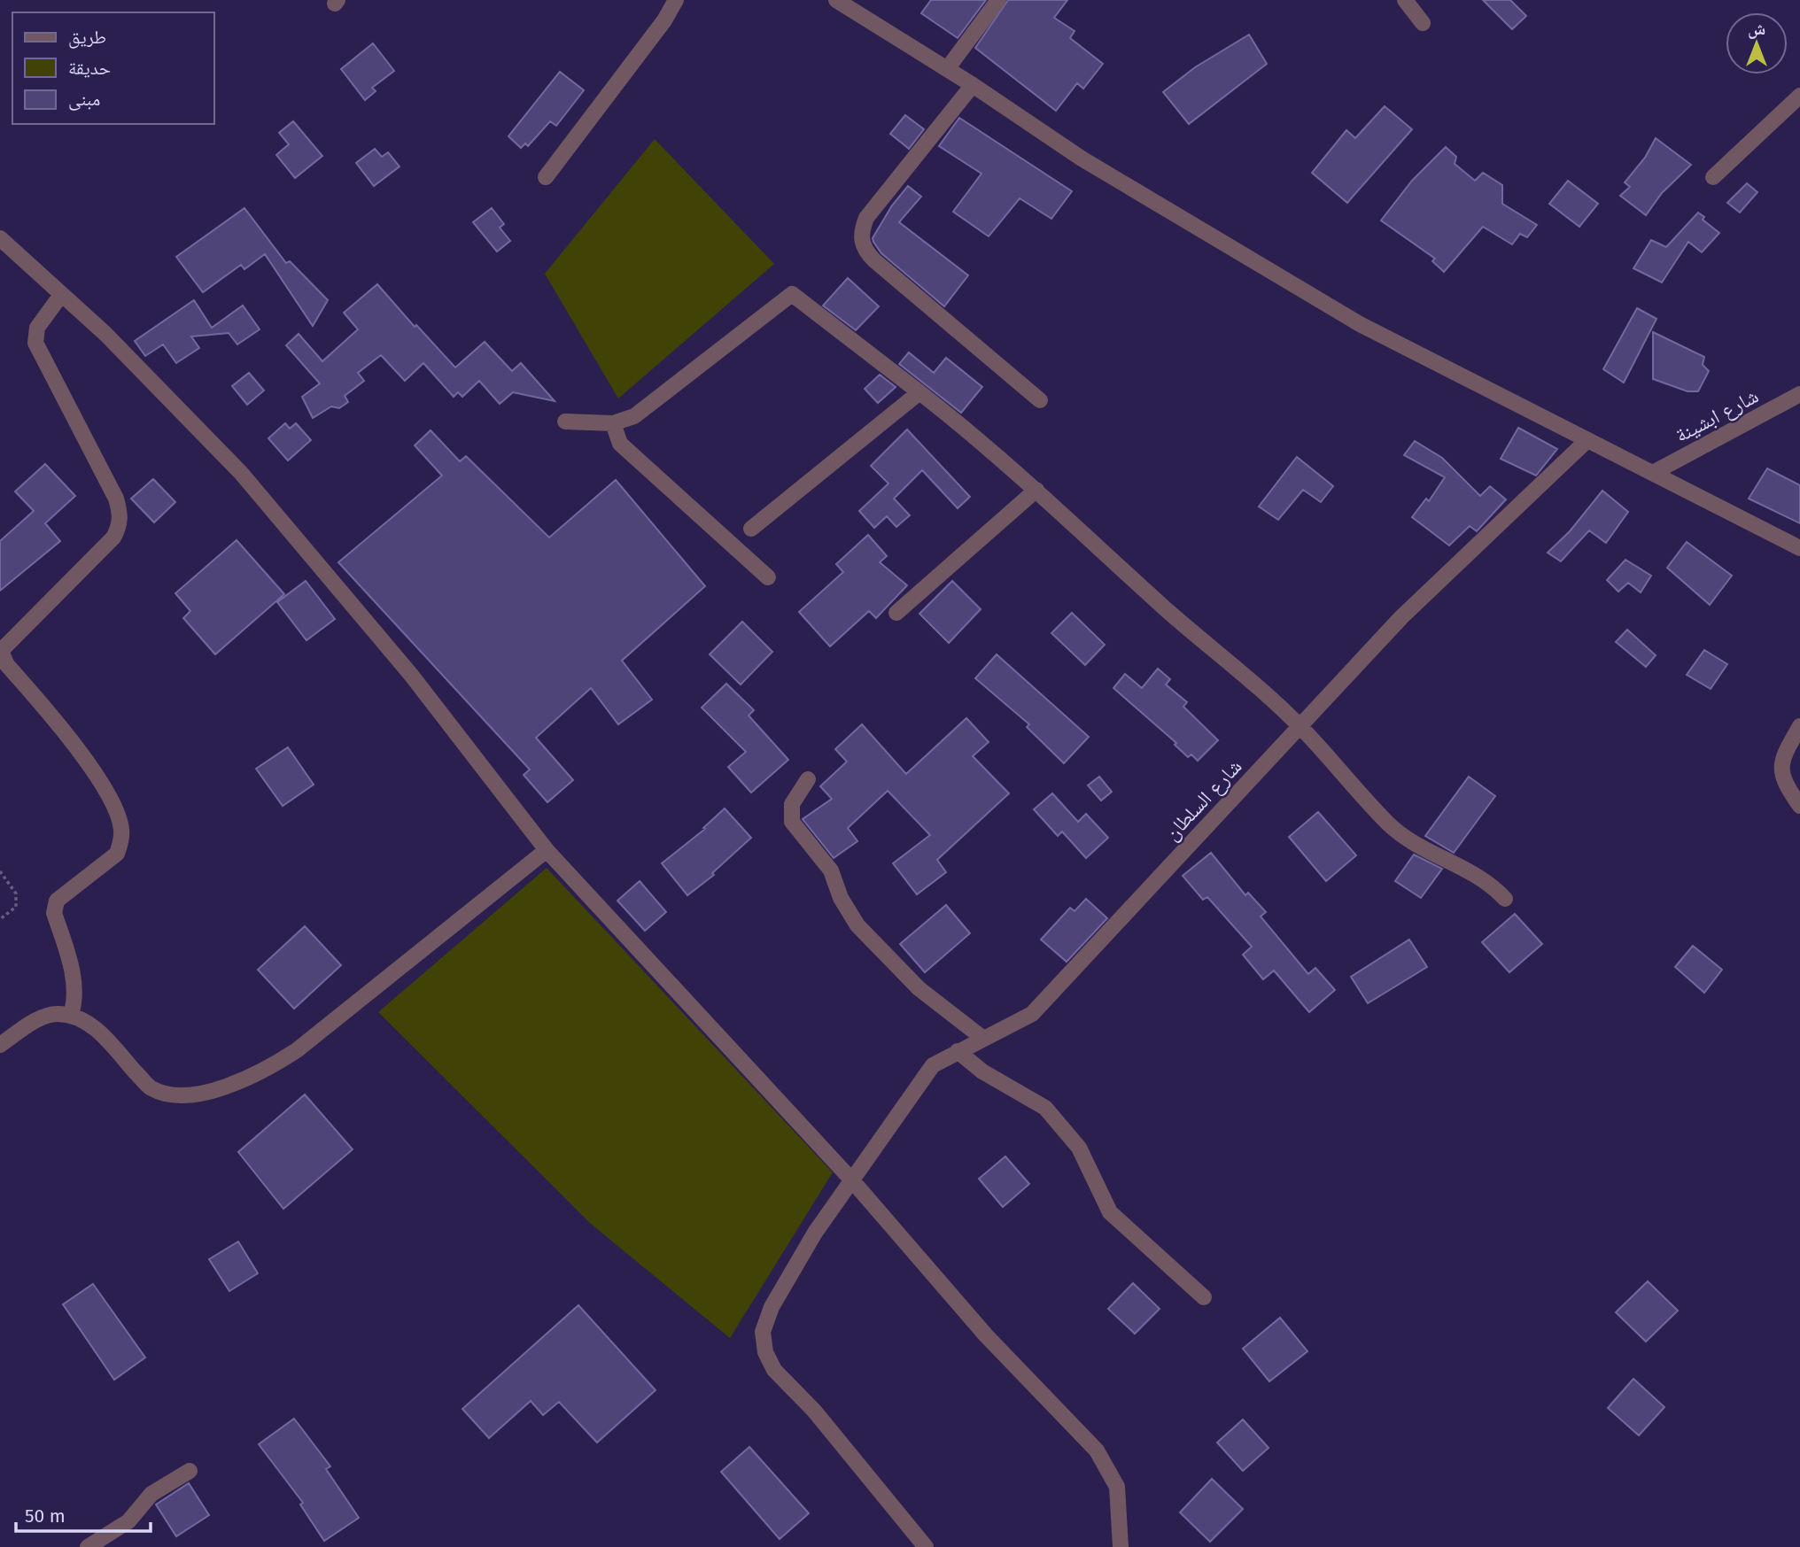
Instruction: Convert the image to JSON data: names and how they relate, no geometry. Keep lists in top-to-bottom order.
{
  "streets": {
    "street": ["شارع ابشينة", "شارع السلطان"]
  },
  "legend": ["طريق", "حديقة", "مبنى"],
  "scale_bar": "50 m",
  "north": "top"
}
